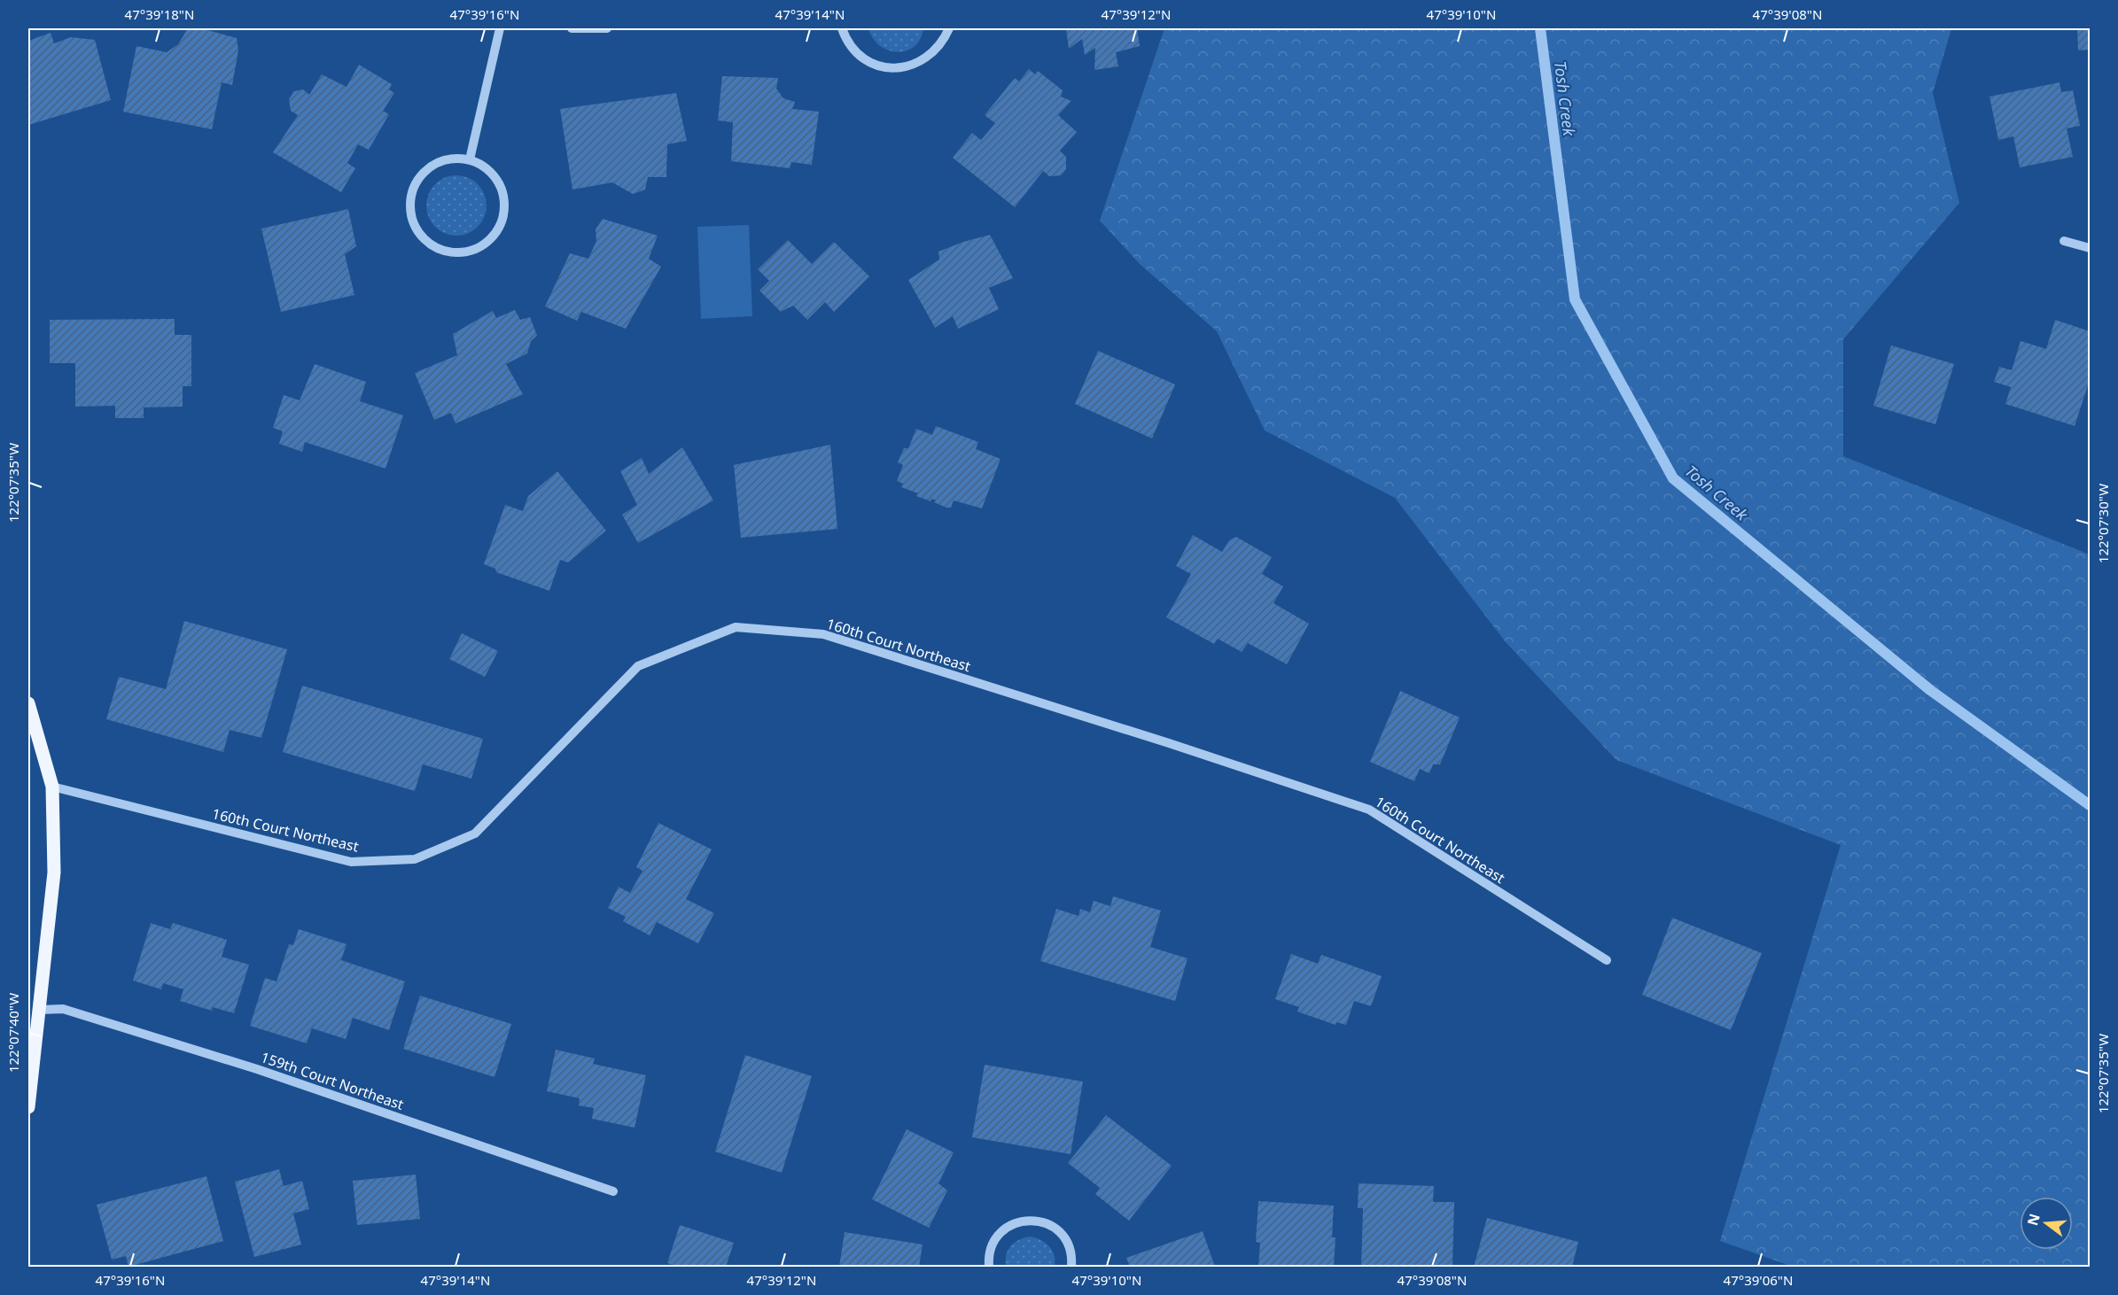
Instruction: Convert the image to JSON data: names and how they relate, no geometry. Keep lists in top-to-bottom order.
{
  "streets": {
    "street": ["160th Court Northeast", "159th Court Northeast"]
  },
  "water": ["Tosh Creek"],
  "north": "left",
  "coordinates": [
    "47°39'18\"N",
    "47°39'16\"N",
    "47°39'14\"N",
    "47°39'12\"N",
    "47°39'10\"N",
    "47°39'08\"N",
    "122°07'35\"W",
    "122°07'30\"W",
    "122°07'40\"W",
    "47°39'06\"N"
  ]
}
